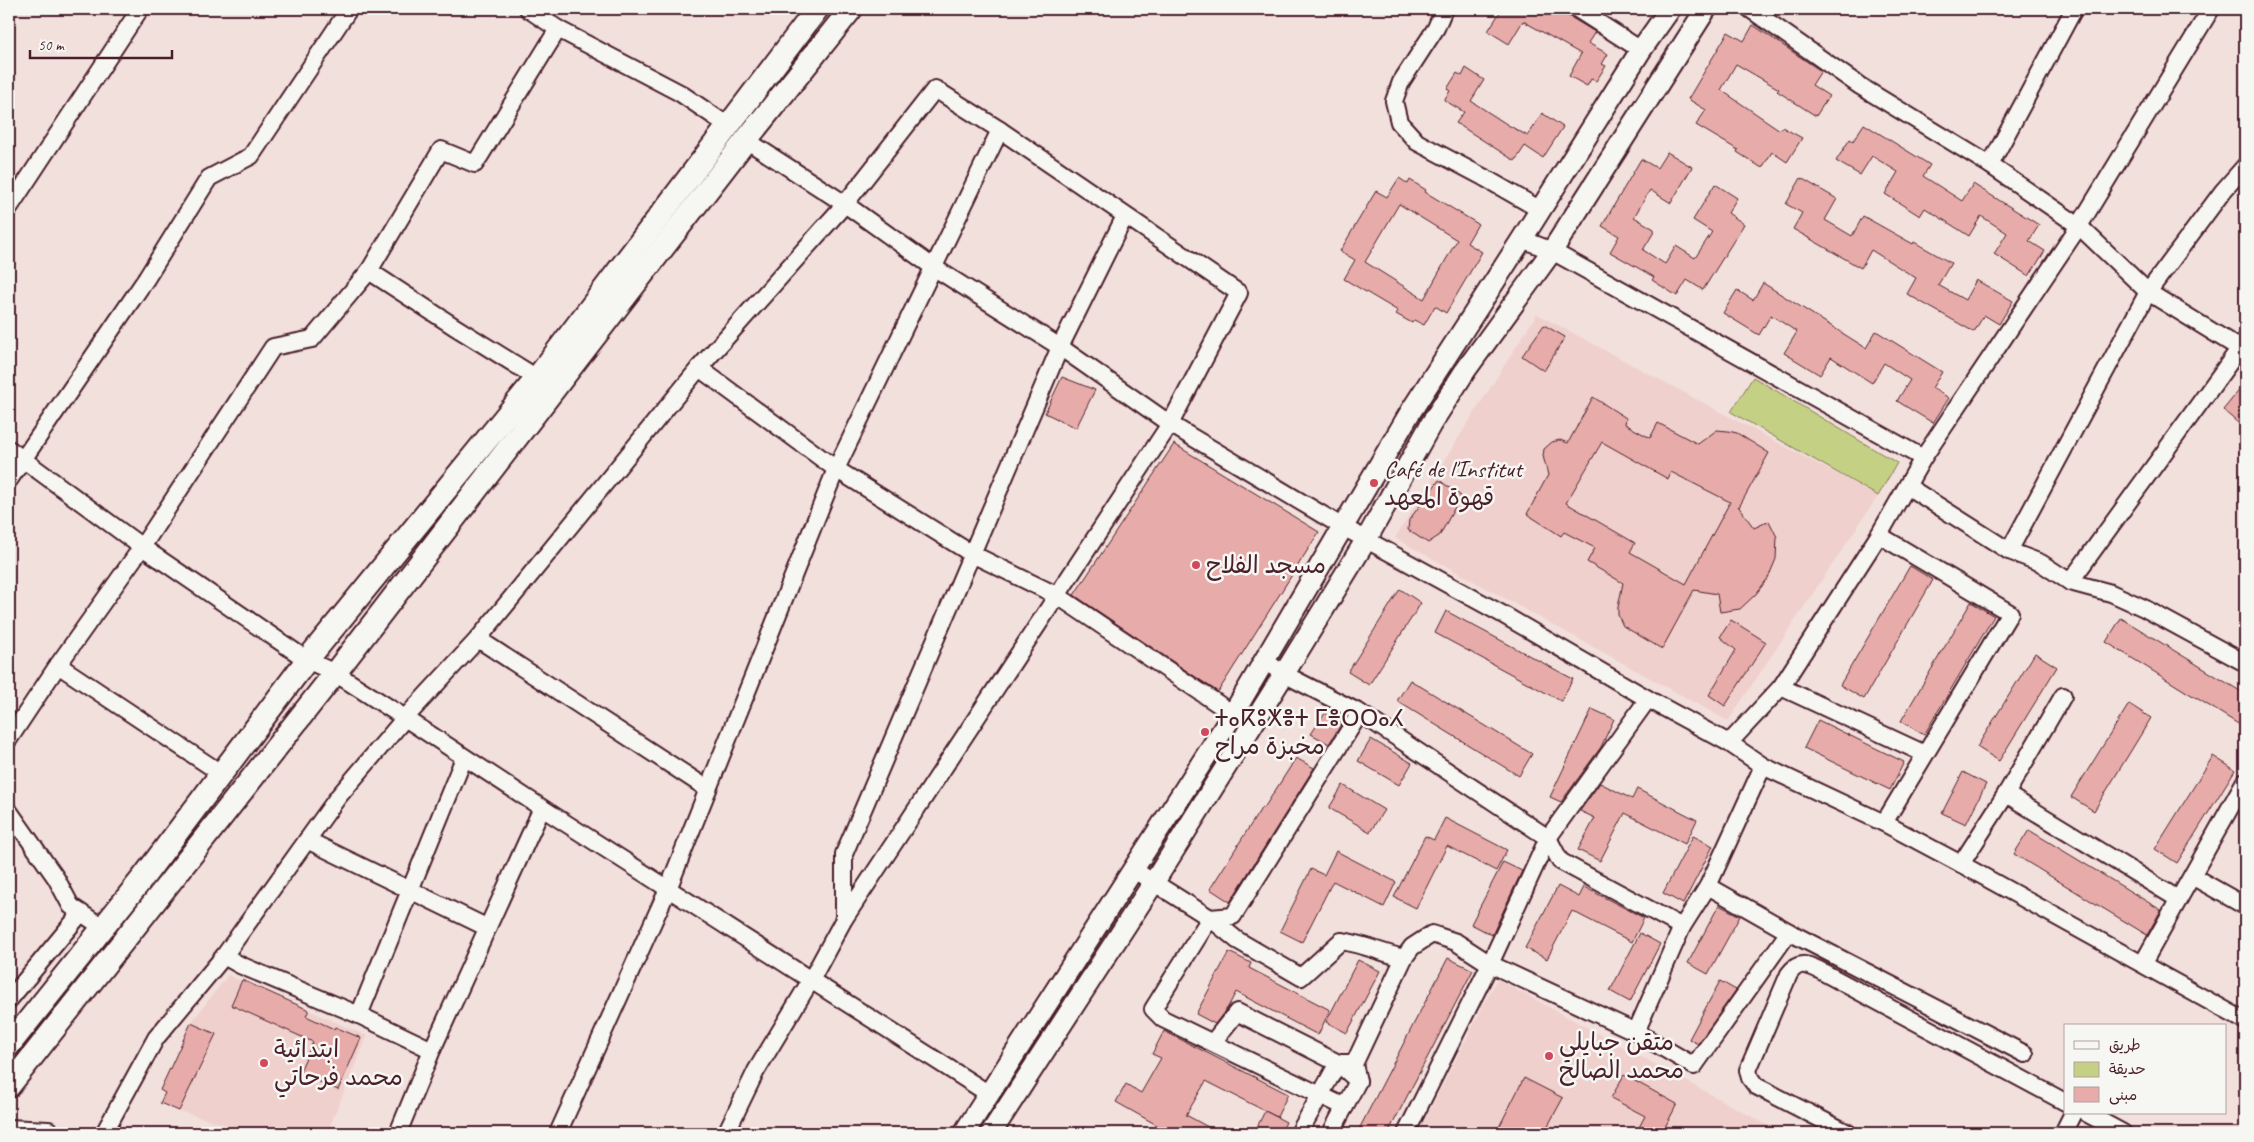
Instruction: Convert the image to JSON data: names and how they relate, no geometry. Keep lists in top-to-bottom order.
{
  "places": [
    "Café de l'Institut قهوة المعهد",
    "مسجد الفلاح",
    "ⵜⴰⴽⵓⵅⴻⵜ ⵎⴻⵔⵔⴰⵃ مخبزة مراح",
    "متقن جبايلي محمد الصالح",
    "ابتدائية محمد فرحاتي"
  ],
  "legend": ["طريق", "حديقة", "مبنى"],
  "scale_bar": "50 m"
}
